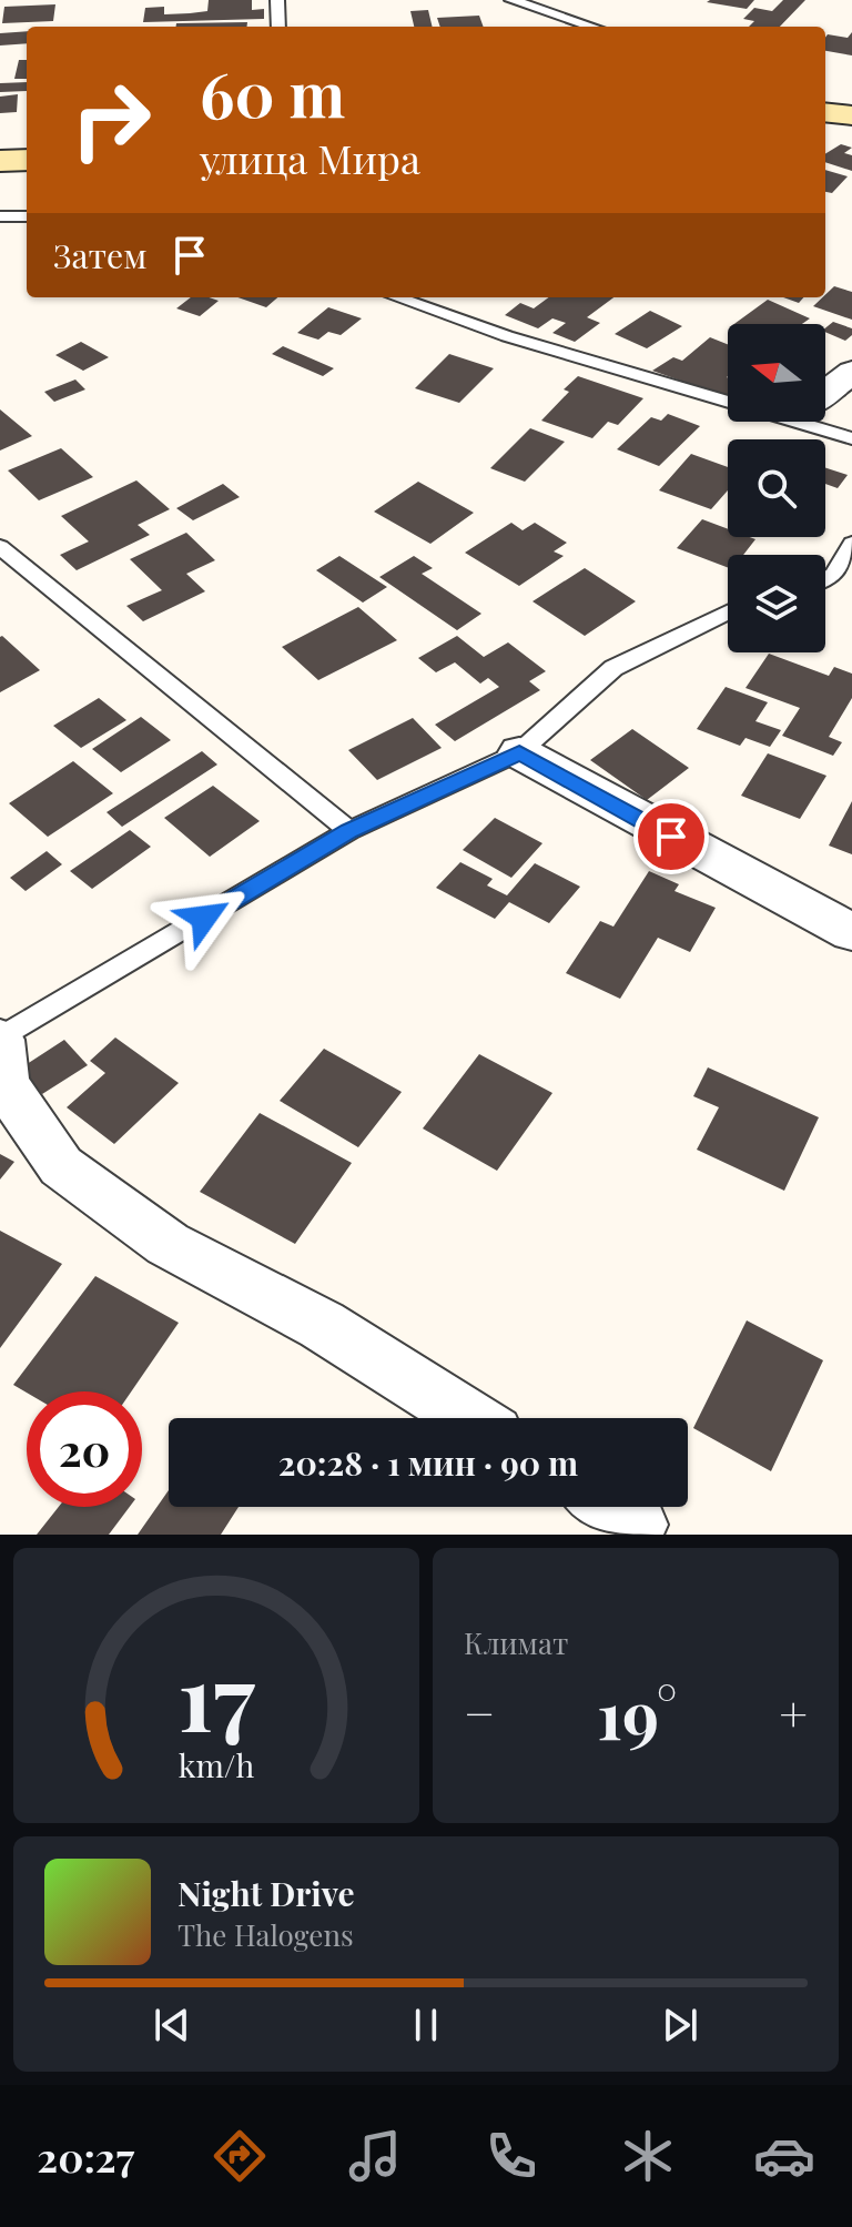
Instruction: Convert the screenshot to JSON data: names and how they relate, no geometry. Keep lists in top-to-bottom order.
{
  "north": "left",
  "page": {
    "turn": ["60 m", "улица Мира"],
    "then": "Затем",
    "limit": "20",
    "trip": "20:28 · 1 мин · 90 m",
    "tile": "Климат",
    "heat": ["−", "19°", "+"],
    "song": ["Night Drive", "The Halogens"],
    "tabs": "20:27",
    "gauge": ["17", "km/h"]
  }
}
